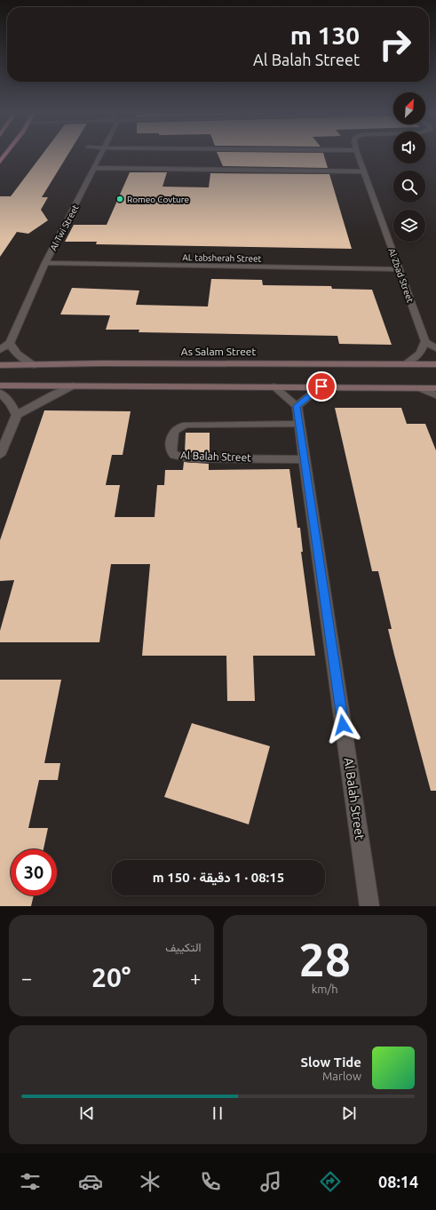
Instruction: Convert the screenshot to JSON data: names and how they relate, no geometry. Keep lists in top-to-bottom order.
{
  "streets": {
    "street": [
      "Al Twi Street",
      "AL tabsherah Street",
      "Al Zbad Street",
      "As Salam Street",
      "Al Balah Street"
    ]
  },
  "crossings": [
    ["Al Twi Street", "AL tabsherah Street"],
    ["AL tabsherah Street", "Al Zbad Street"]
  ],
  "places": ["Romeo Covture"],
  "north": "top right",
  "page": {
    "turn": ["130 m", "Al Balah Street"],
    "limit": "30",
    "trip": "08:15 · 1 دقيقة · 150 m",
    "tile": [
      ["28", "km/h"],
      "التكييف"
    ],
    "heat": ["−", "20°", "+"],
    "song": ["Slow Tide", "Marlow"],
    "tabs": "08:14"
  }
}
